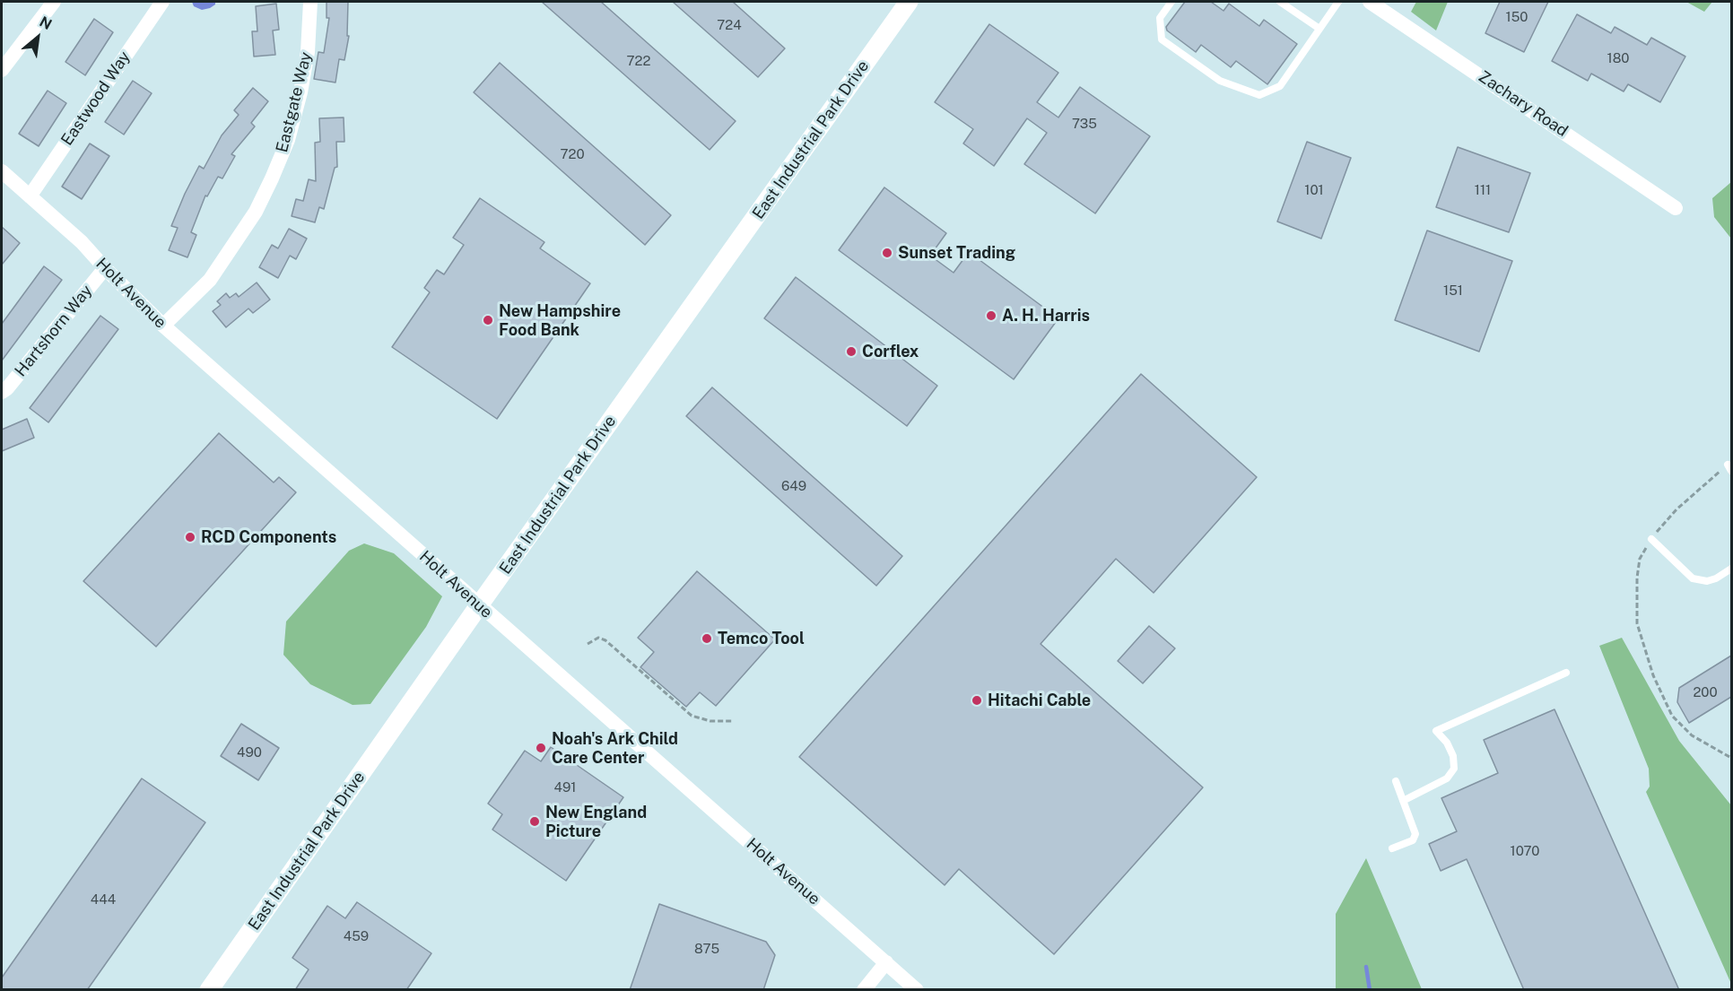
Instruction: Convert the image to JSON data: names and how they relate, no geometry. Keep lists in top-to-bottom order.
{
  "streets": {
    "street": [
      "Eastwood Way",
      "Eastgate Way",
      "Zachary Road",
      "East Industrial Park Drive",
      "Holt Avenue",
      "Hartshorn Way"
    ]
  },
  "crossings": [
    ["Eastwood Way", "Holt Avenue"],
    ["Eastgate Way", "Holt Avenue"],
    ["East Industrial Park Drive", "Holt Avenue"],
    ["Holt Avenue", "Hartshorn Way"]
  ],
  "places": [
    "Sunset Trading",
    "A. H. Harris",
    "New Hampshire Food Bank",
    "Corflex",
    "RCD Components",
    "Temco Tool",
    "Hitachi Cable",
    "Noah's Ark Child Care Center",
    "New England Picture"
  ],
  "house_numbers": [
    "150",
    "724",
    "180",
    "722",
    "735",
    "720",
    "101",
    "111",
    "151",
    "649",
    "200",
    "490",
    "491",
    "1070",
    "444",
    "459",
    "875"
  ],
  "north": "top right"
}
